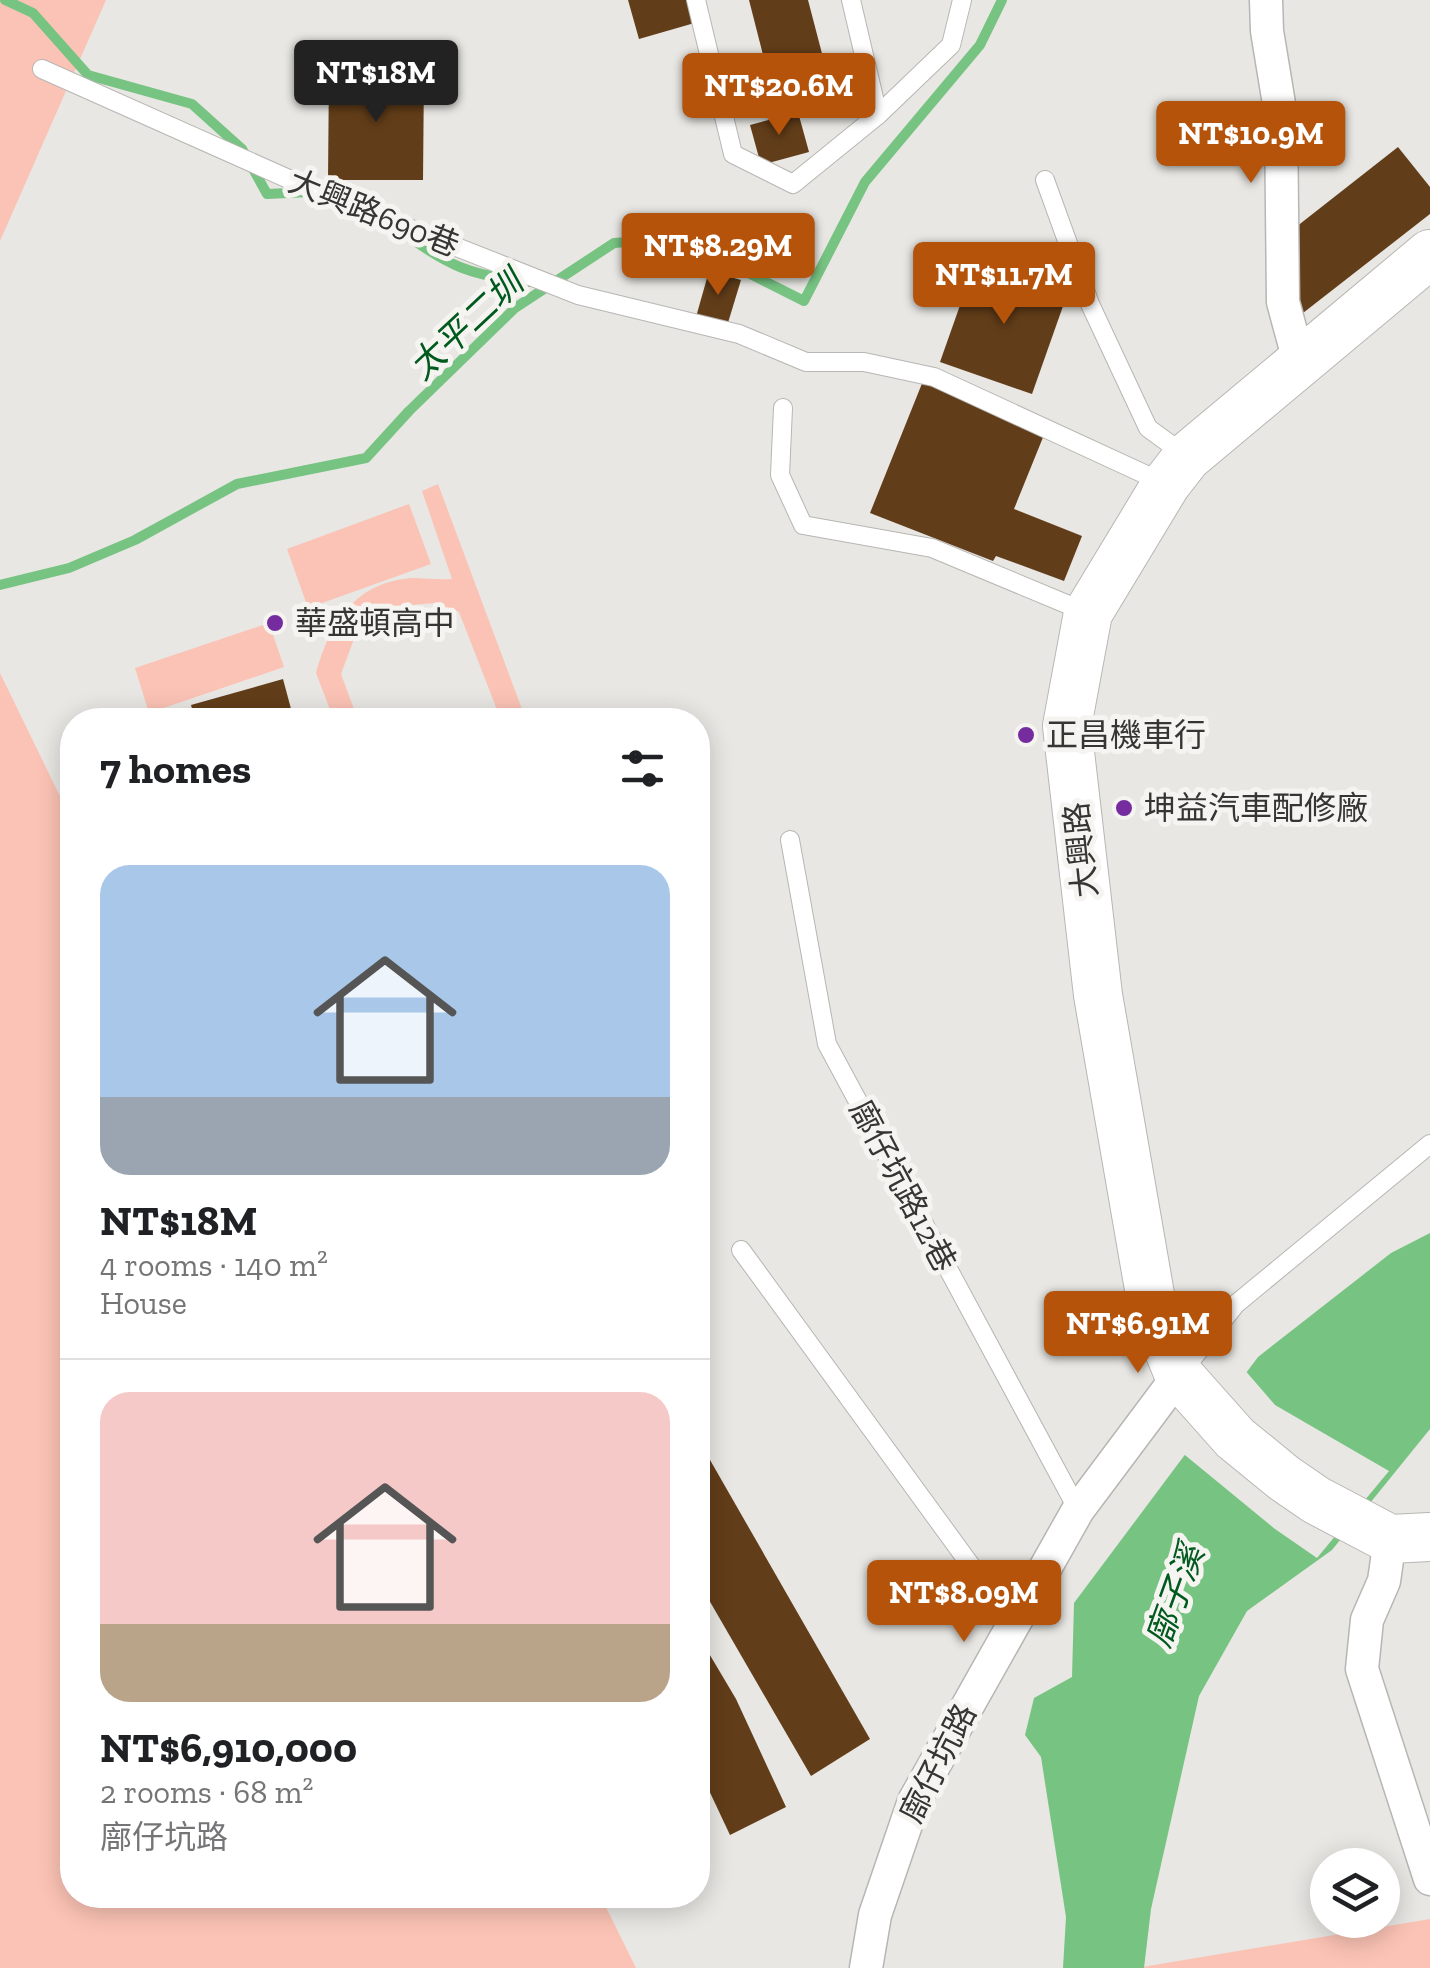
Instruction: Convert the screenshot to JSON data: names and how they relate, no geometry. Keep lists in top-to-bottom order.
{
  "streets": {
    "main road": ["大興路"],
    "street": ["廍仔坑路"],
    "lane": ["大興路690巷", "廍仔坑路12巷"]
  },
  "crossings": [
    ["大興路690巷", "大興路"],
    ["大興路", "廍仔坑路"],
    ["廍仔坑路12巷", "廍仔坑路"]
  ],
  "water": ["太平二圳", "廍子溪"],
  "places": ["華盛頓高中", "正昌機車行", "坤益汽車配修廠"],
  "page": {
    "price": [
      "NT$18M",
      "NT$20.6M",
      "NT$10.9M",
      "NT$8.29M",
      "NT$11.7M",
      "NT$6.91M",
      "NT$8.09M"
    ],
    "heading": "7 homes",
    "list": [
      {
        "name": "NT$18M",
        "note": "4 rooms · 140 m² · House"
      },
      {
        "name": "NT$6,910,000",
        "note": "2 rooms · 68 m² · 廍仔坑路"
      }
    ]
  }
}
